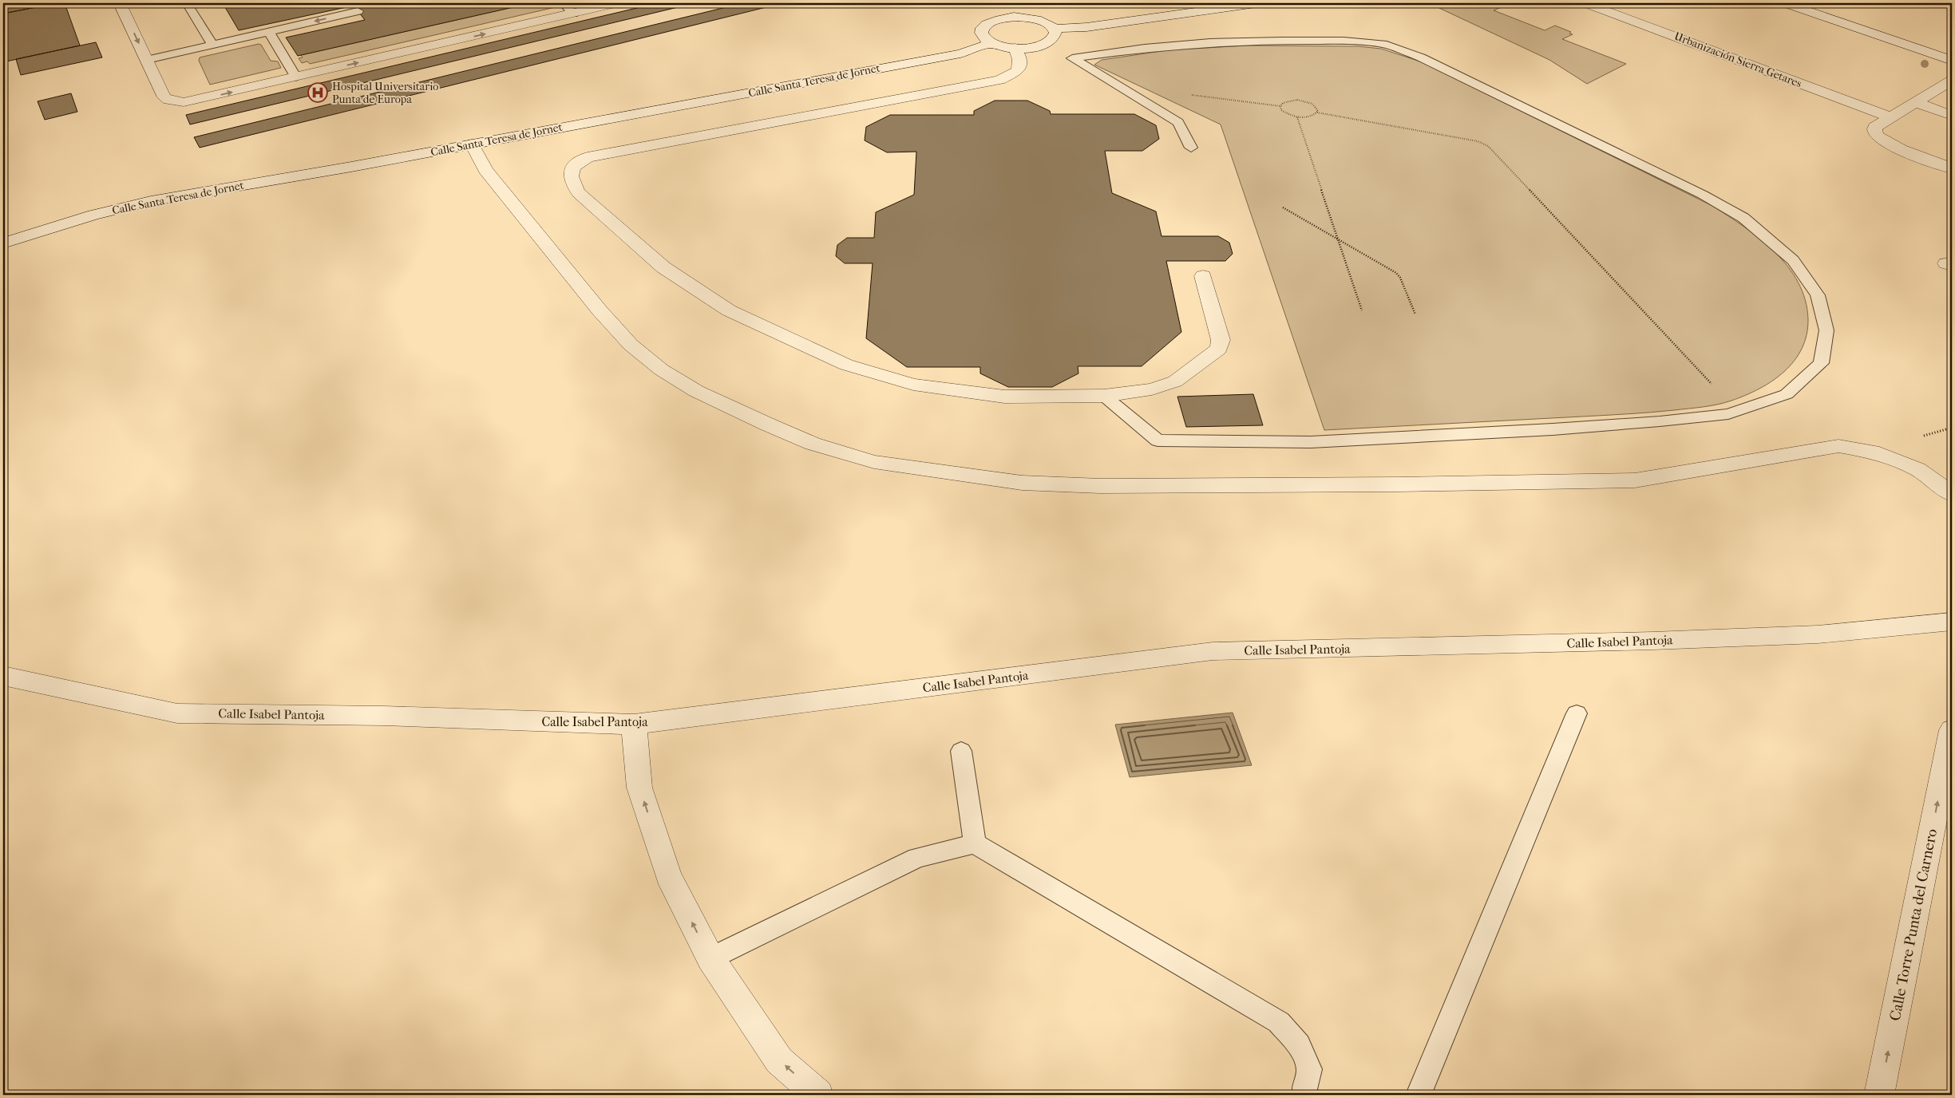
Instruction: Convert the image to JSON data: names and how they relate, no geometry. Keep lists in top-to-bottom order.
{
  "streets": {
    "street": [
      "Urbanización Sierra Getares",
      "Calle Santa Teresa de Jornet",
      "Calle Isabel Pantoja",
      "Calle Torre Punta del Carnero"
    ]
  },
  "one_way": ["Calle Torre Punta del Carnero"],
  "places": {
    "hospital": ["Hospital Universitario Punta de Europa"]
  }
}
